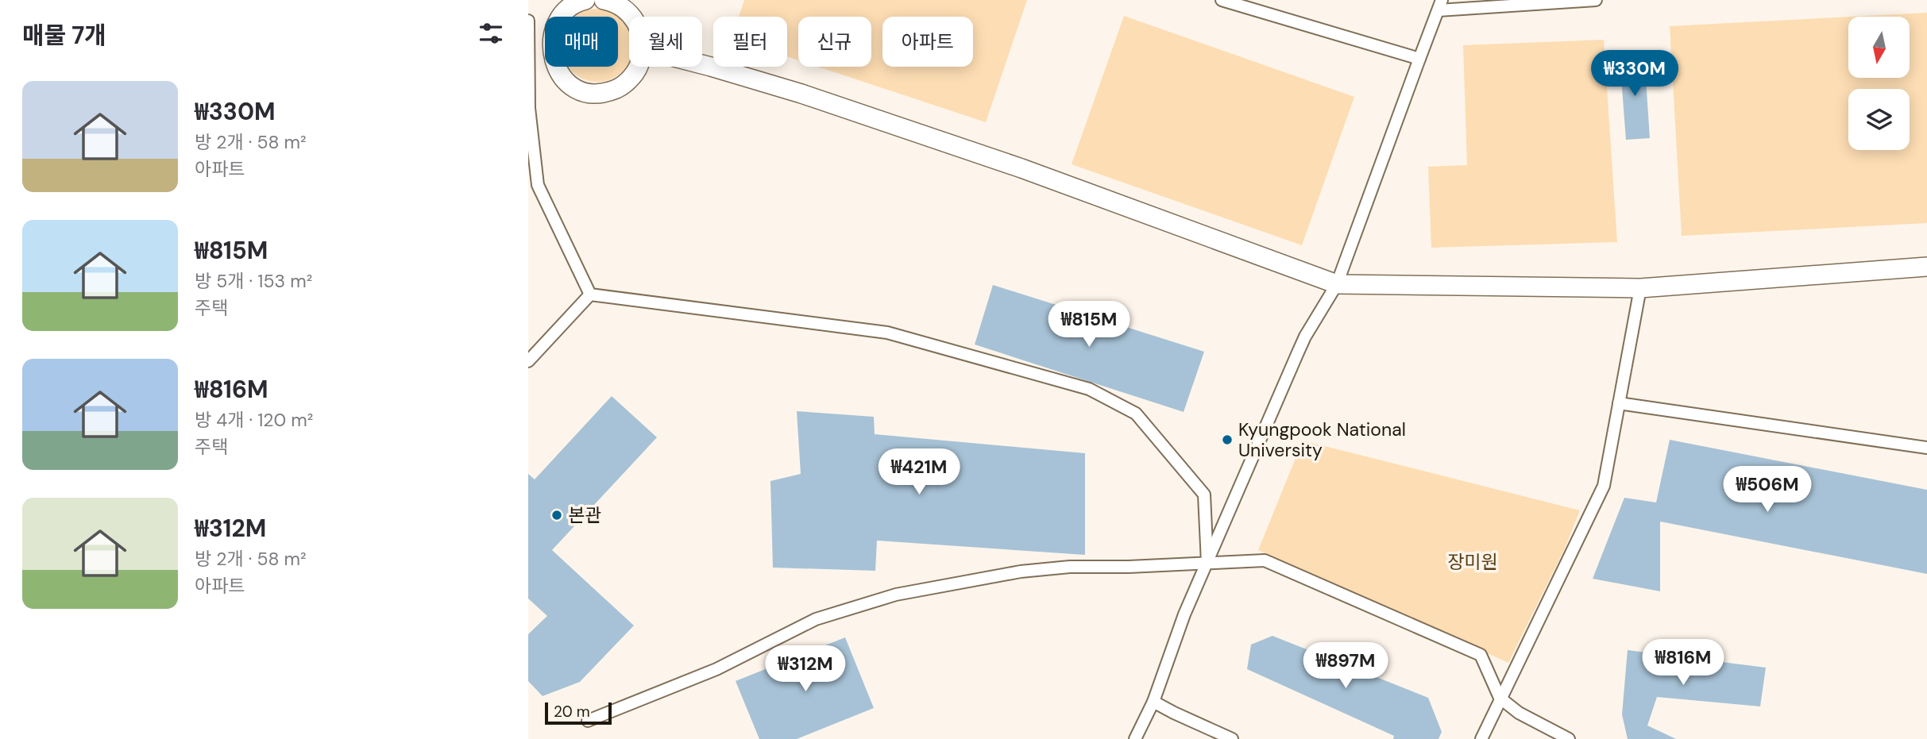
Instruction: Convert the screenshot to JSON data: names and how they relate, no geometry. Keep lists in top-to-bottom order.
{
  "parks": ["장미원"],
  "places": ["Kyungpook National University", "본관"],
  "scale_bar": "20 m",
  "north": "bottom",
  "page": {
    "heading": "매물 7개",
    "chip": [
      "매매",
      "월세",
      "필터",
      "신규",
      "아파트"
    ],
    "price": [
      "₩330M",
      "₩815M",
      "₩421M",
      "₩506M",
      "₩816M",
      "₩897M",
      "₩312M"
    ],
    "list": [
      {
        "name": "₩330M",
        "note": "방 2개 · 58 m² · 아파트"
      },
      {
        "name": "₩815M",
        "note": "방 5개 · 153 m² · 주택"
      },
      {
        "name": "₩816M",
        "note": "방 4개 · 120 m² · 주택"
      },
      {
        "name": "₩312M",
        "note": "방 2개 · 58 m² · 아파트"
      }
    ],
    "scale": "20 m"
  }
}
